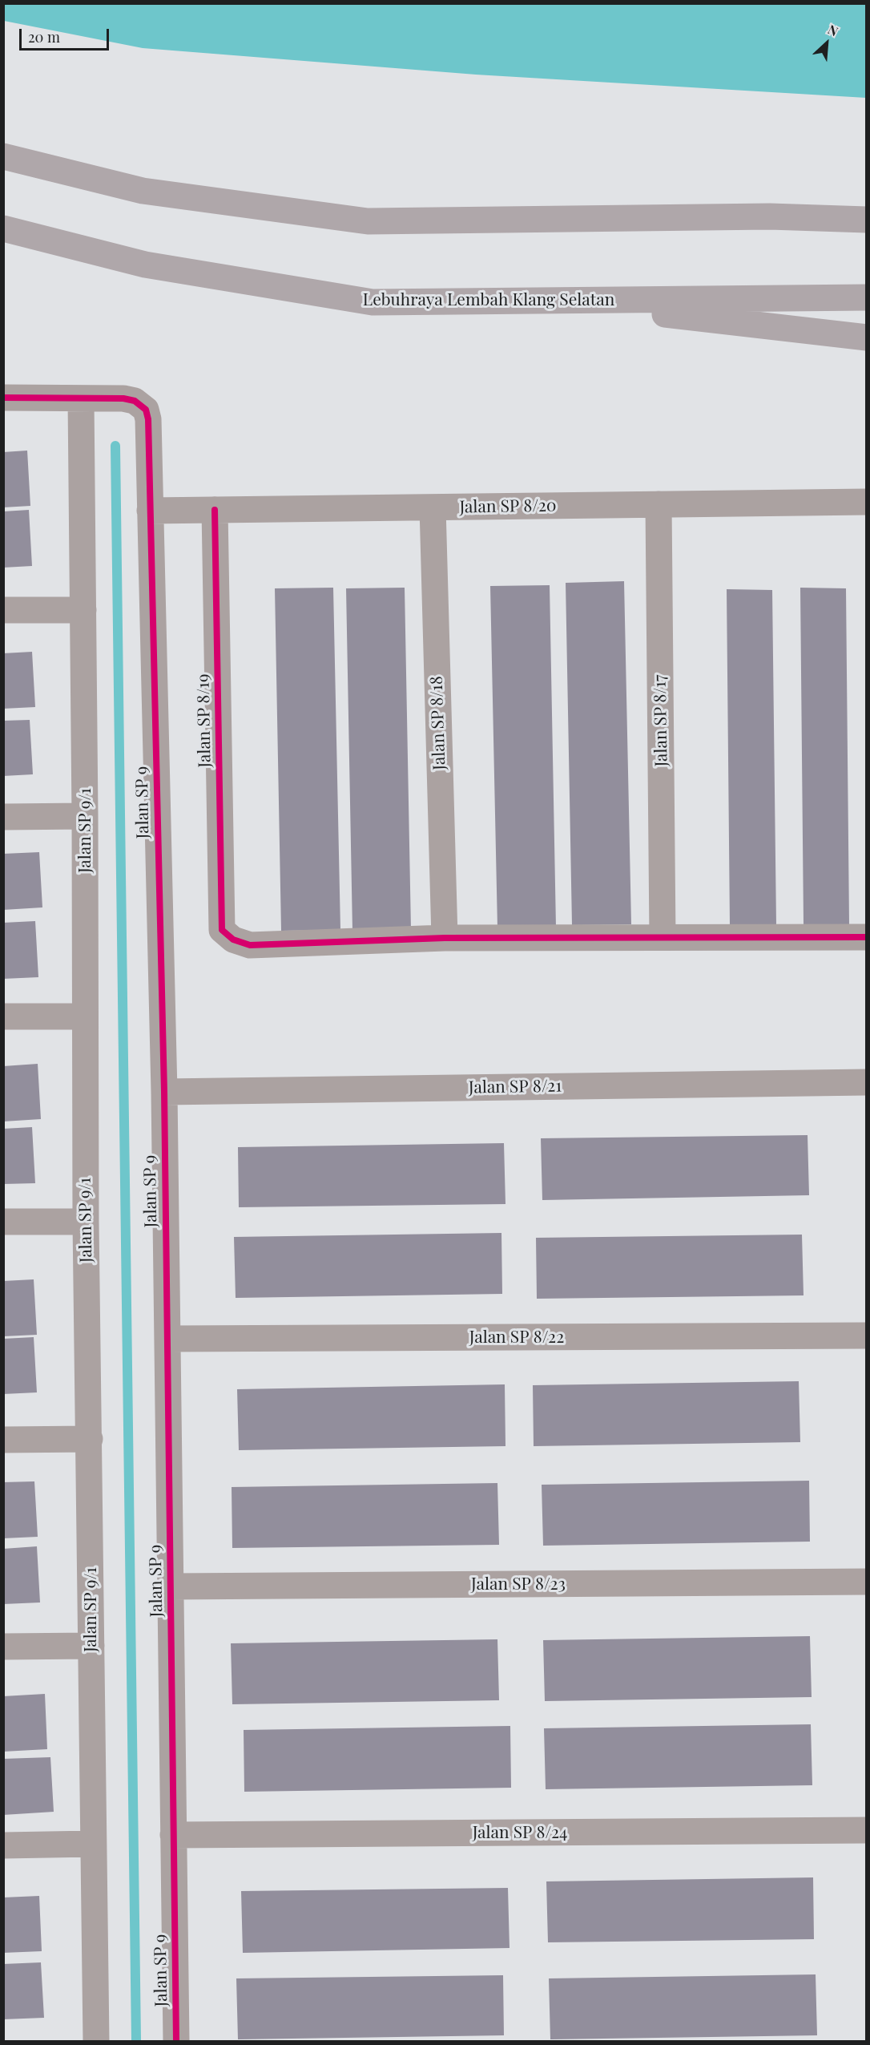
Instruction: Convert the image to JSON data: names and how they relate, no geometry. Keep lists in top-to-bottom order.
{
  "streets": {
    "highway": ["Lebuhraya Lembah Klang Selatan"],
    "street": [
      "Jalan SP 8/20",
      "Jalan SP 8/19",
      "Jalan SP 8/17",
      "Jalan SP 8/18",
      "Jalan SP 9",
      "Jalan SP 9/1",
      "Jalan SP 8/21",
      "Jalan SP 8/22",
      "Jalan SP 8/23",
      "Jalan SP 8/24"
    ]
  },
  "crossings": [
    ["Jalan SP 8/20", "Jalan SP 8/19"],
    ["Jalan SP 8/20", "Jalan SP 8/17"],
    ["Jalan SP 8/20", "Jalan SP 8/18"],
    ["Jalan SP 8/20", "Jalan SP 9"],
    ["Jalan SP 8/19", "Jalan SP 8/18"],
    ["Jalan SP 9", "Jalan SP 9/1"],
    ["Jalan SP 9", "Jalan SP 8/21"],
    ["Jalan SP 9", "Jalan SP 8/22"],
    ["Jalan SP 9", "Jalan SP 8/23"],
    ["Jalan SP 9", "Jalan SP 8/24"]
  ],
  "scale_bar": "20 m",
  "north": "top right"
}
